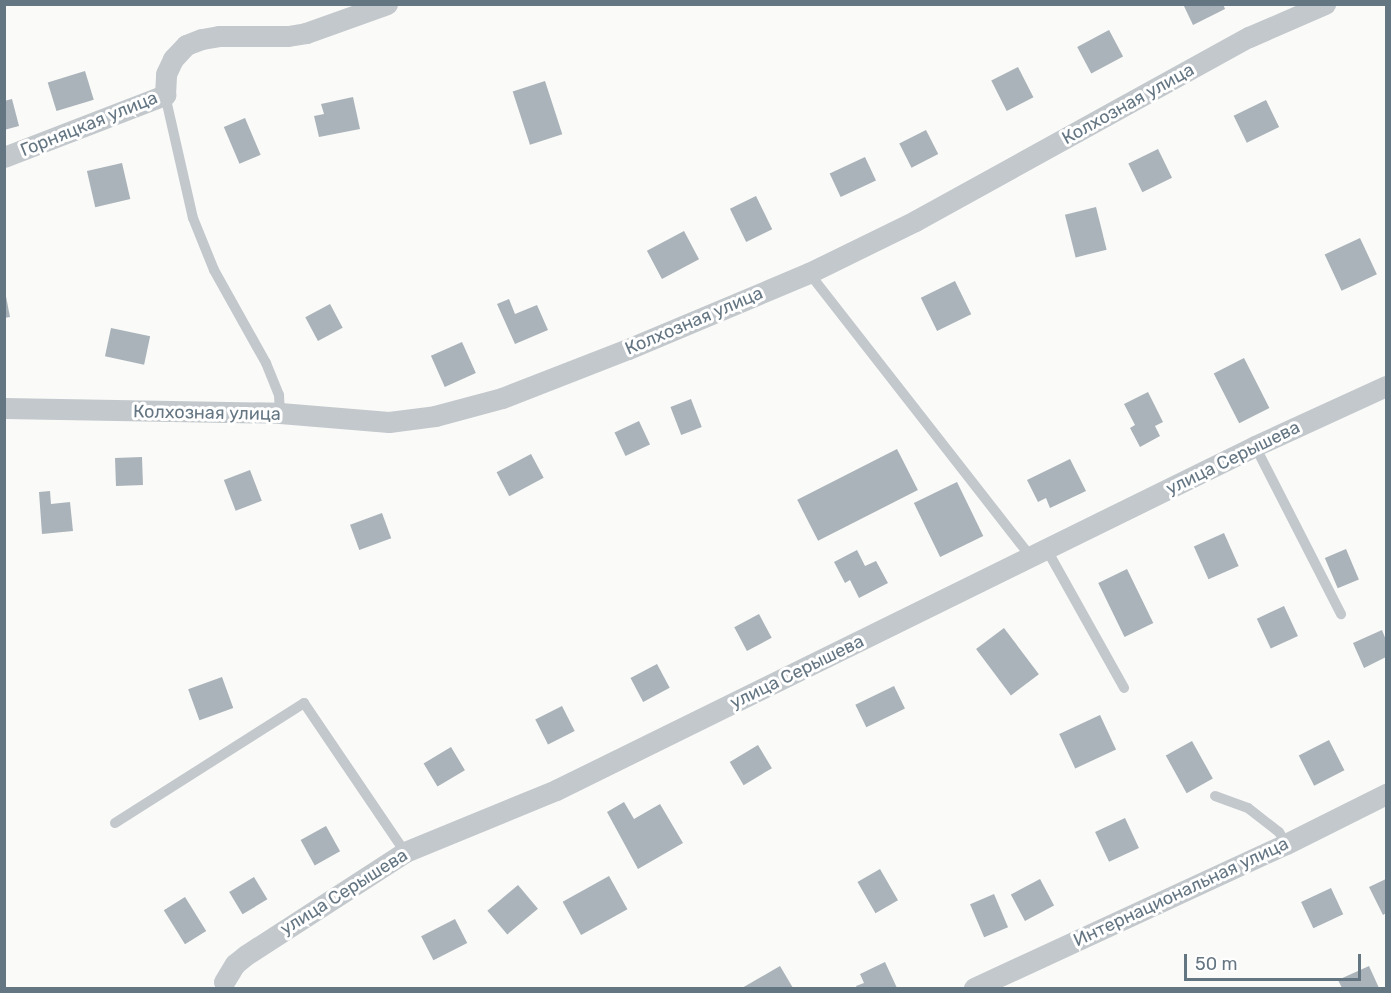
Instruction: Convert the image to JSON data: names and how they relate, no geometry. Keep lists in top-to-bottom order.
{
  "streets": {
    "street": [
      "Колхозная улица",
      "Горняцкая улица",
      "улица Серышева",
      "Интернациональная улица"
    ]
  },
  "scale_bar": "50 m"
}
